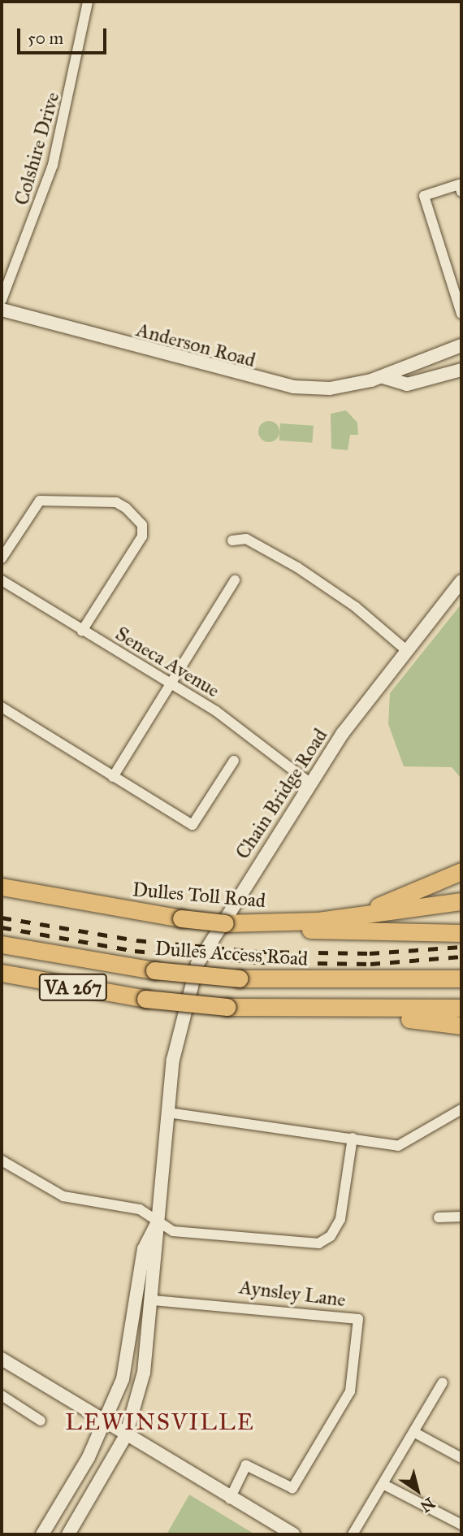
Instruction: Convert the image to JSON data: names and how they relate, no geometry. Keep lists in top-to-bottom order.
{
  "streets": {
    "highway": ["Dulles Toll Road", "Dulles Access Road", "VA 267"],
    "street": [
      "Colshire Drive",
      "Anderson Road",
      "Seneca Avenue",
      "Chain Bridge Road",
      "Aynsley Lane"
    ]
  },
  "crossings": [
    ["Seneca Avenue", "Chain Bridge Road"],
    ["Chain Bridge Road", "Aynsley Lane"],
    ["Dulles Toll Road", "Dulles Access Road"]
  ],
  "districts": ["LEWINSVILLE"],
  "scale_bar": "50 m",
  "north": "bottom right"
}
